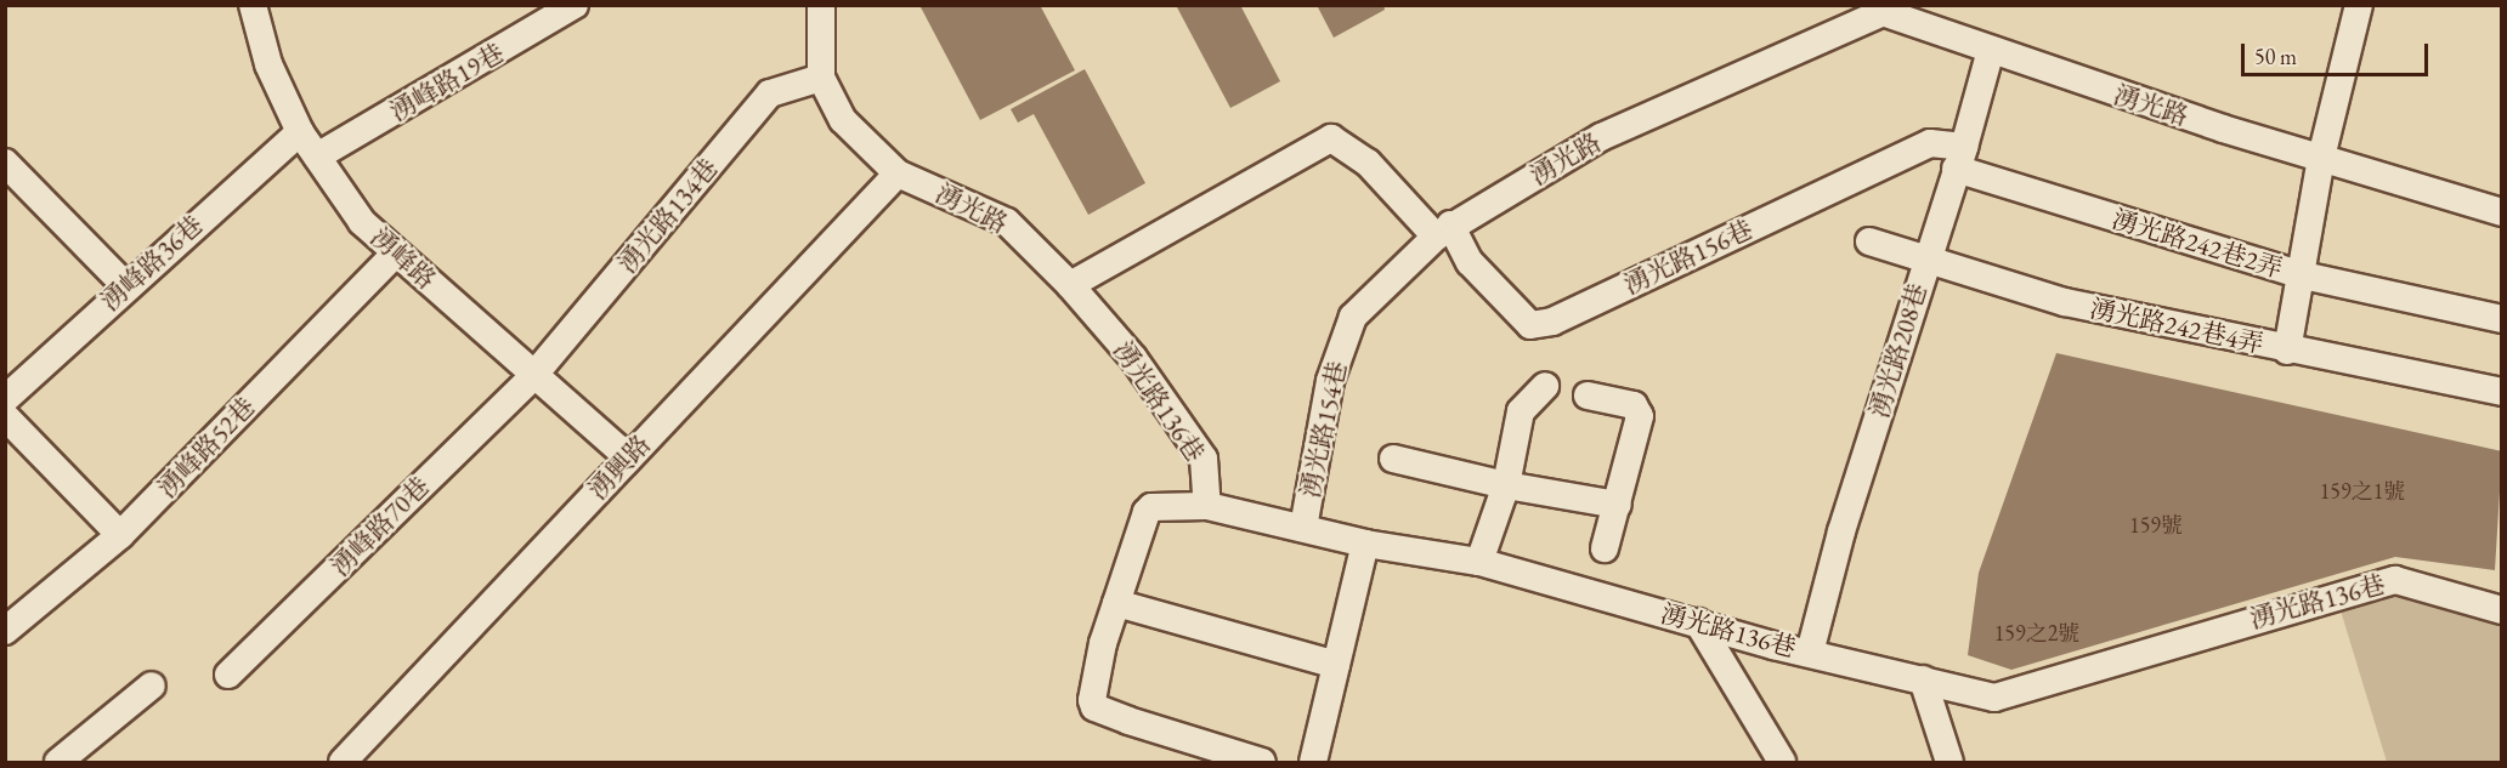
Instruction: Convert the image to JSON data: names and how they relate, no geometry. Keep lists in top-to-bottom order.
{
  "streets": {
    "street": [
      "湧峰路19巷",
      "湧光路",
      "湧光路134巷",
      "湧光路242巷2弄",
      "湧光路156巷",
      "湧峰路",
      "湧峰路36巷",
      "湧光路242巷4弄",
      "湧光路208巷",
      "湧光路136巷",
      "湧光路154巷",
      "湧峰路52巷",
      "湧興路",
      "湧峰路70巷"
    ]
  },
  "crossings": [
    ["湧峰路19巷", "湧峰路"],
    ["湧光路", "湧光路134巷"],
    ["湧光路", "湧光路156巷"],
    ["湧光路", "湧光路208巷"],
    ["湧光路", "湧光路136巷"],
    ["湧光路", "湧光路154巷"],
    ["湧光路", "湧興路"],
    ["湧光路134巷", "湧峰路"],
    ["湧光路134巷", "湧峰路70巷"],
    ["湧光路242巷2弄", "湧光路156巷"],
    ["湧光路242巷2弄", "湧光路208巷"],
    ["湧光路156巷", "湧光路208巷"],
    ["湧光路156巷", "湧光路154巷"],
    ["湧峰路", "湧峰路36巷"],
    ["湧峰路", "湧峰路52巷"],
    ["湧峰路", "湧興路"],
    ["湧峰路", "湧峰路70巷"],
    ["湧光路242巷4弄", "湧光路208巷"],
    ["湧光路208巷", "湧光路136巷"],
    ["湧光路136巷", "湧光路154巷"]
  ],
  "house_numbers": ["159之1號", "159號", "159之2號"],
  "scale_bar": "50 m"
}
